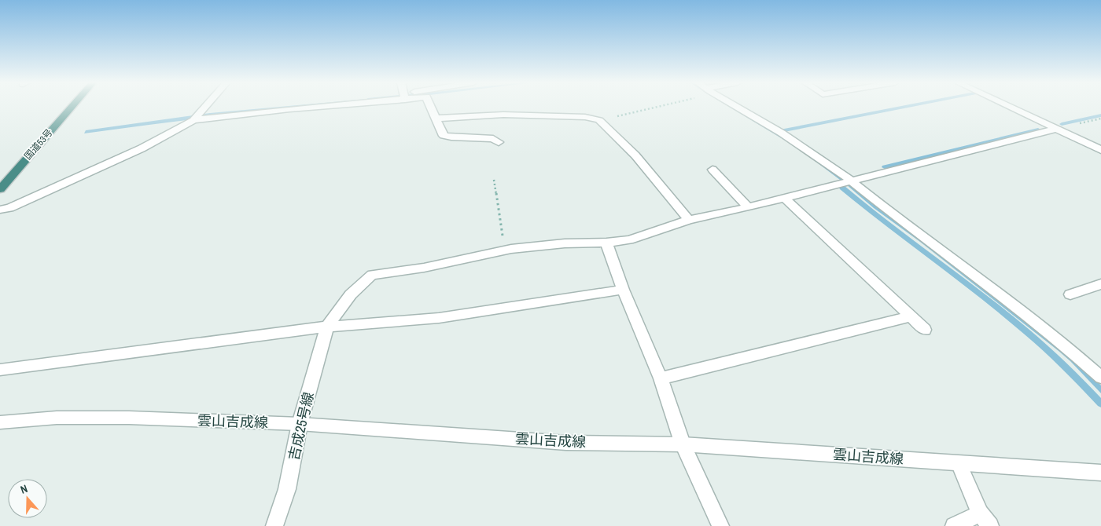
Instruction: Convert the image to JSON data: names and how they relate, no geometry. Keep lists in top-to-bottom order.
{
  "streets": {
    "highway": ["国道53号"],
    "street": ["雲山吉成線", "吉成25号線"]
  },
  "crossings": [
    ["雲山吉成線", "吉成25号線"]
  ],
  "north": "top"
}
